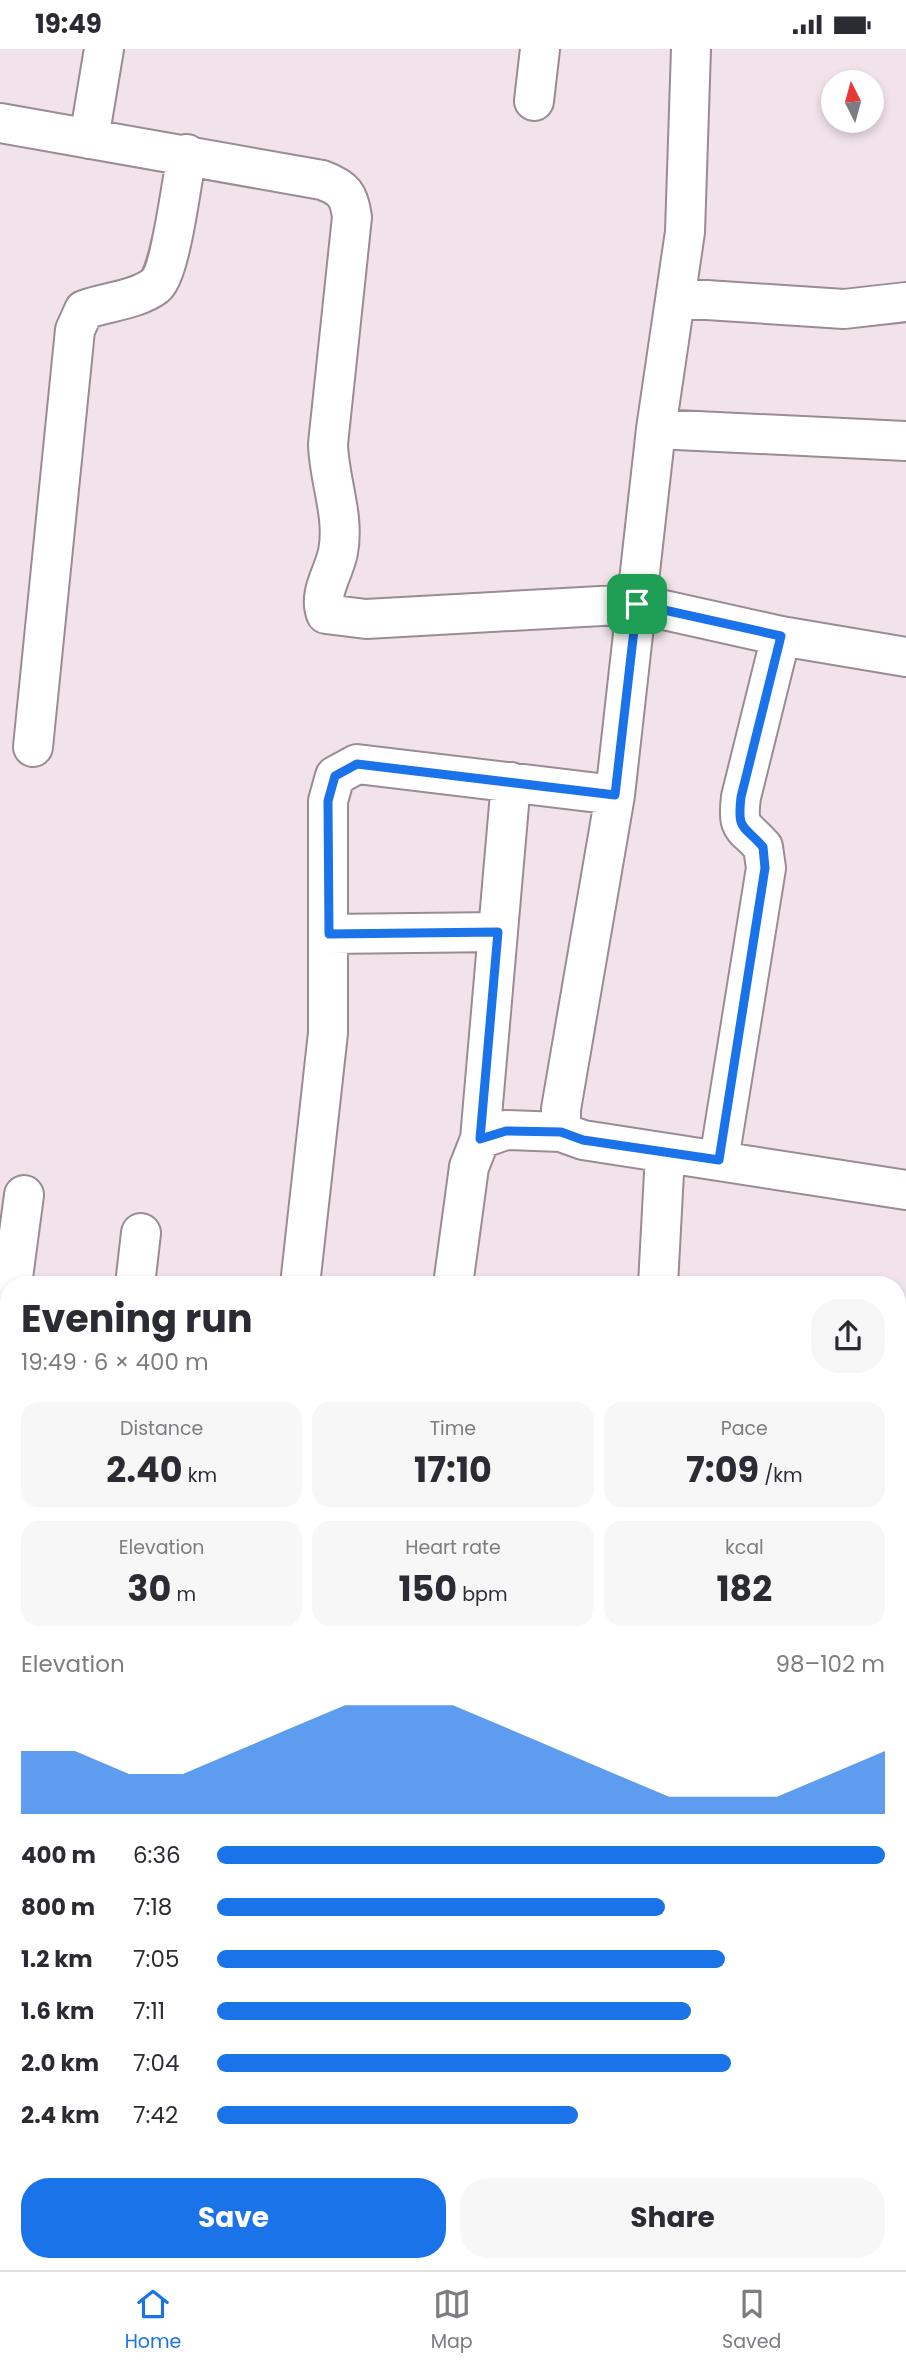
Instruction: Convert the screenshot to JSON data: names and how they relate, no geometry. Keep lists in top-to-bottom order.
{
  "north": "top",
  "page": {
    "status": "19:49",
    "heading": ["Evening run", "19:49 · 6 × 400 m"],
    "stats": [
      ["Distance", "2.40 km"],
      ["Time", "17:10"],
      ["Pace", "7:09 /km"],
      ["Elevation", "30 m"],
      ["Heart rate", "150 bpm"],
      ["kcal", "182"]
    ],
    "chart": ["Elevation", "98–102 m"],
    "list": [
      {
        "name": "400 m",
        "note": "6:36"
      },
      {
        "name": "800 m",
        "note": "7:18"
      },
      {
        "name": "1.2 km",
        "note": "7:05"
      },
      {
        "name": "1.6 km",
        "note": "7:11"
      },
      {
        "name": "2.0 km",
        "note": "7:04"
      },
      {
        "name": "2.4 km",
        "note": "7:42"
      }
    ],
    "buttons": ["Save", "Share"],
    "tabs": ["Home", "Map", "Saved"]
  }
}
